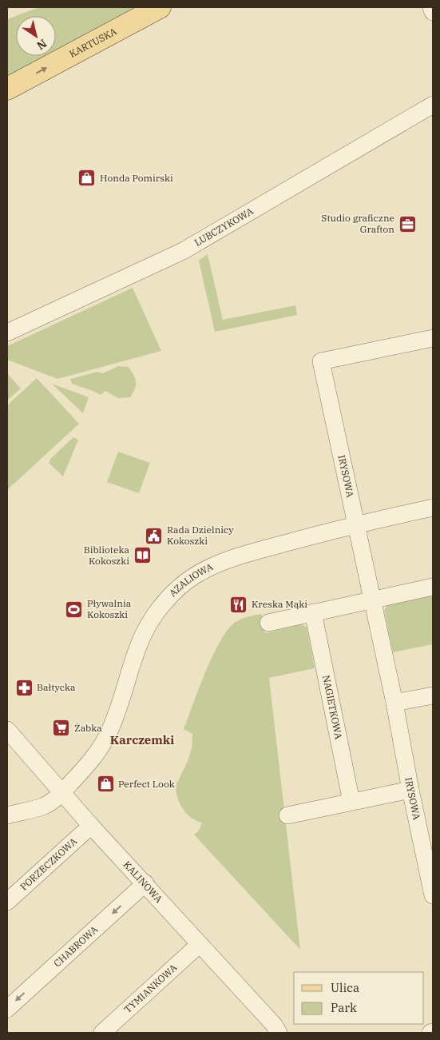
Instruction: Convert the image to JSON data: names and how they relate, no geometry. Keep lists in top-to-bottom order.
{
  "streets": {
    "main road": ["KARTUSKA"],
    "street": [
      "LUBCZYKOWA",
      "IRYSOWA",
      "AZALIOWA",
      "NAGIETKOWA",
      "PORZECZKOWA",
      "KALINOWA",
      "CHABROWA",
      "TYMIANKOWA"
    ]
  },
  "crossings": [
    ["IRYSOWA", "AZALIOWA"],
    ["AZALIOWA", "KALINOWA"],
    ["PORZECZKOWA", "KALINOWA"],
    ["KALINOWA", "CHABROWA"],
    ["KALINOWA", "TYMIANKOWA"]
  ],
  "one_way": ["KARTUSKA", "CHABROWA"],
  "districts": ["Karczemki"],
  "places": {
    "shop": ["Honda Pomirski", "Perfect Look"],
    "office": ["Studio graficzne Grafton"],
    "public building": ["Rada Dzielnicy Kokoszki"],
    "library": ["Biblioteka Kokoszki"],
    "restaurant": ["Kreska Mąki"],
    "sports": ["Pływalnia Kokoszki"],
    "pharmacy": ["Bałtycka"],
    "supermarket": ["Żabka"]
  },
  "legend": ["Ulica", "Park"],
  "north": "bottom right"
}
